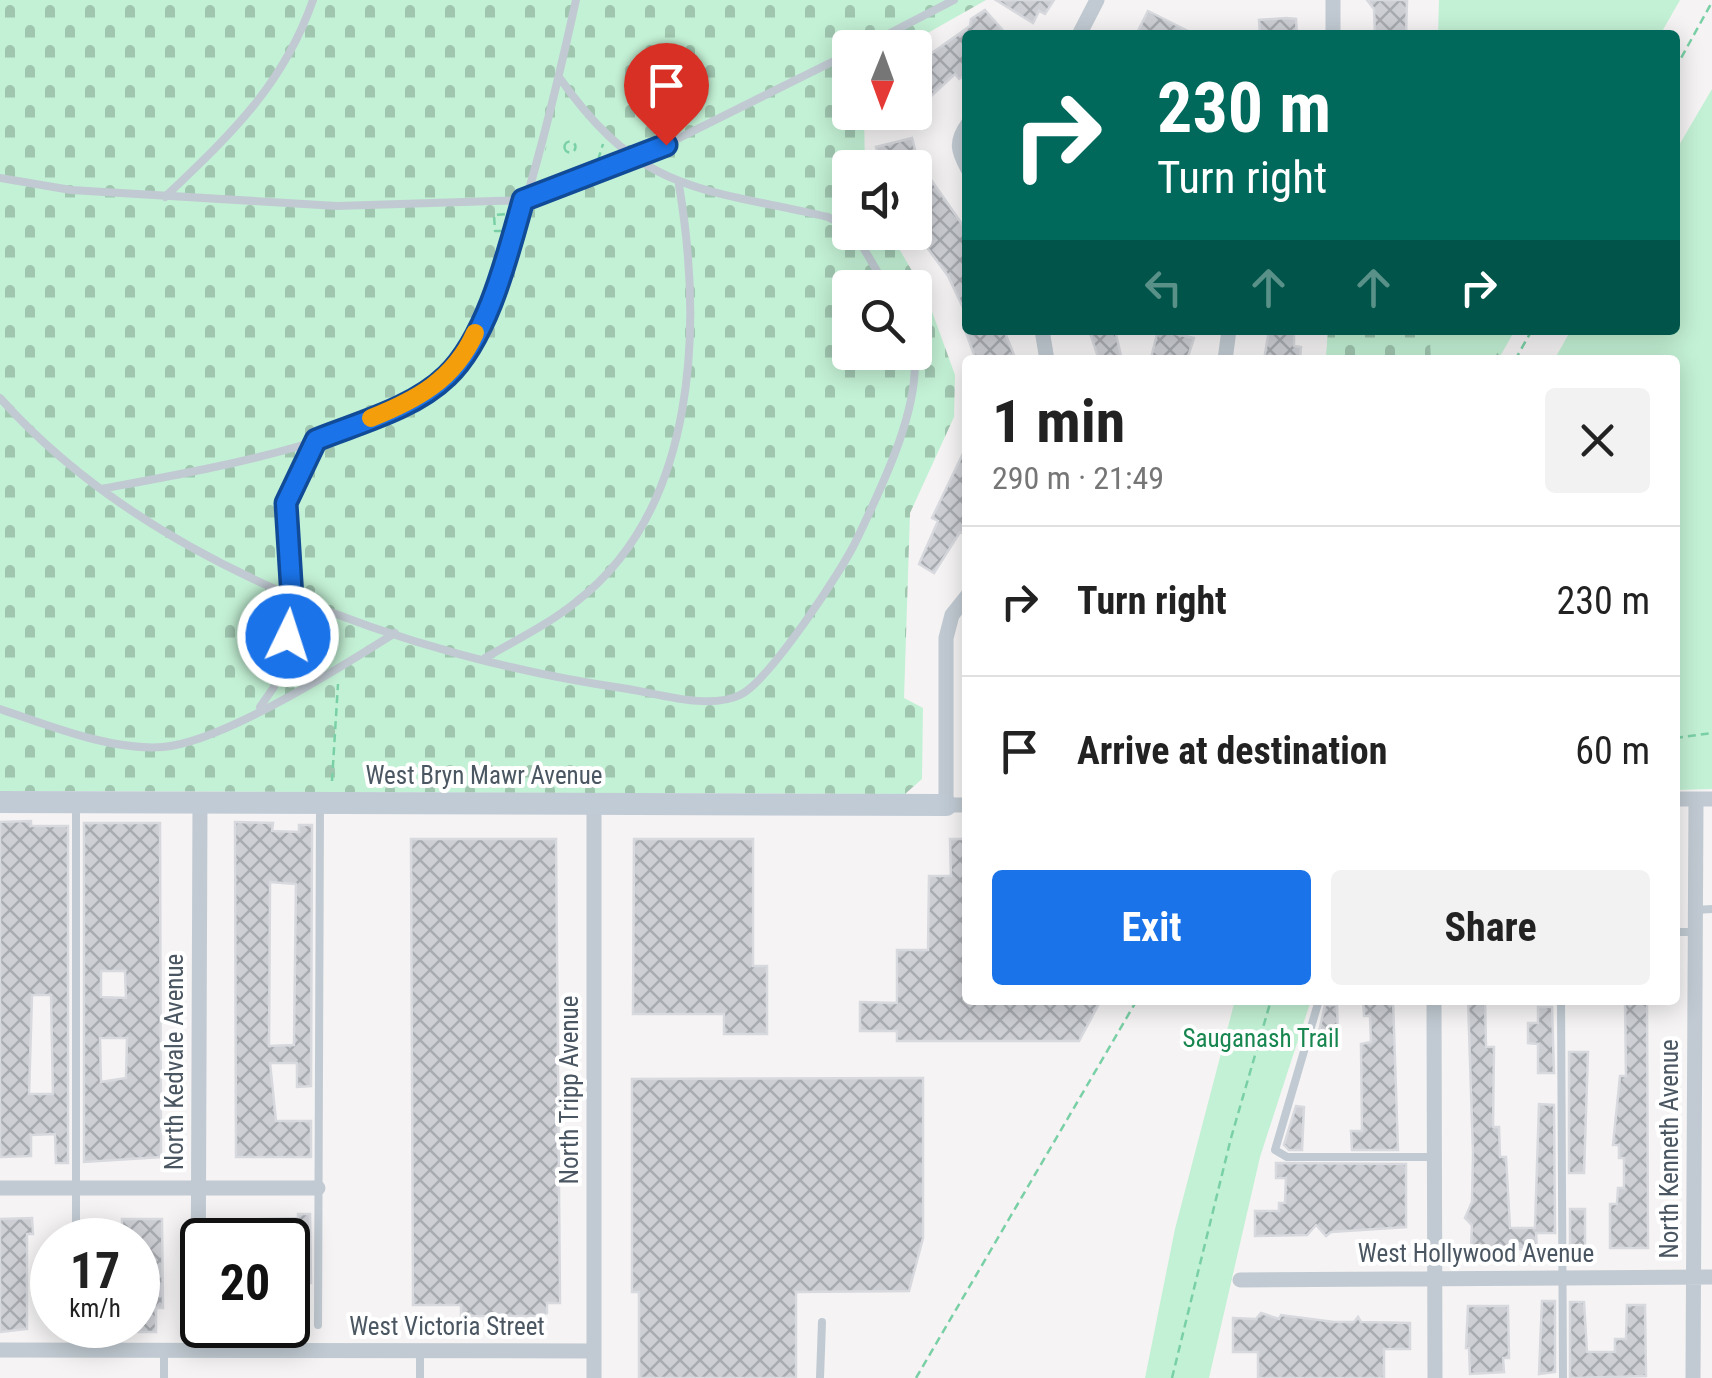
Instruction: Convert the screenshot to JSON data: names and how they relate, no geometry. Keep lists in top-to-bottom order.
{
  "streets": {
    "street": [
      "West Bryn Mawr Avenue",
      "North Kedvale Avenue",
      "North Tripp Avenue",
      "North Kenneth Avenue",
      "West Hollywood Avenue",
      "West Victoria Street"
    ]
  },
  "crossings": [
    ["West Bryn Mawr Avenue", "North Kedvale Avenue"],
    ["West Bryn Mawr Avenue", "North Tripp Avenue"],
    ["North Tripp Avenue", "West Victoria Street"],
    ["North Kenneth Avenue", "West Hollywood Avenue"]
  ],
  "parks": ["Sauganash Trail"],
  "north": "bottom",
  "page": {
    "turn": ["230 m", "Turn right"],
    "heading": ["1 min", "290 m · 21:49"],
    "list": [
      {
        "name": "Turn right",
        "value": "230 m"
      },
      {
        "name": "Arrive at destination",
        "value": "60 m"
      }
    ],
    "buttons": ["Exit", "Share"],
    "speed": "17 km/h",
    "limit": "20"
  }
}
